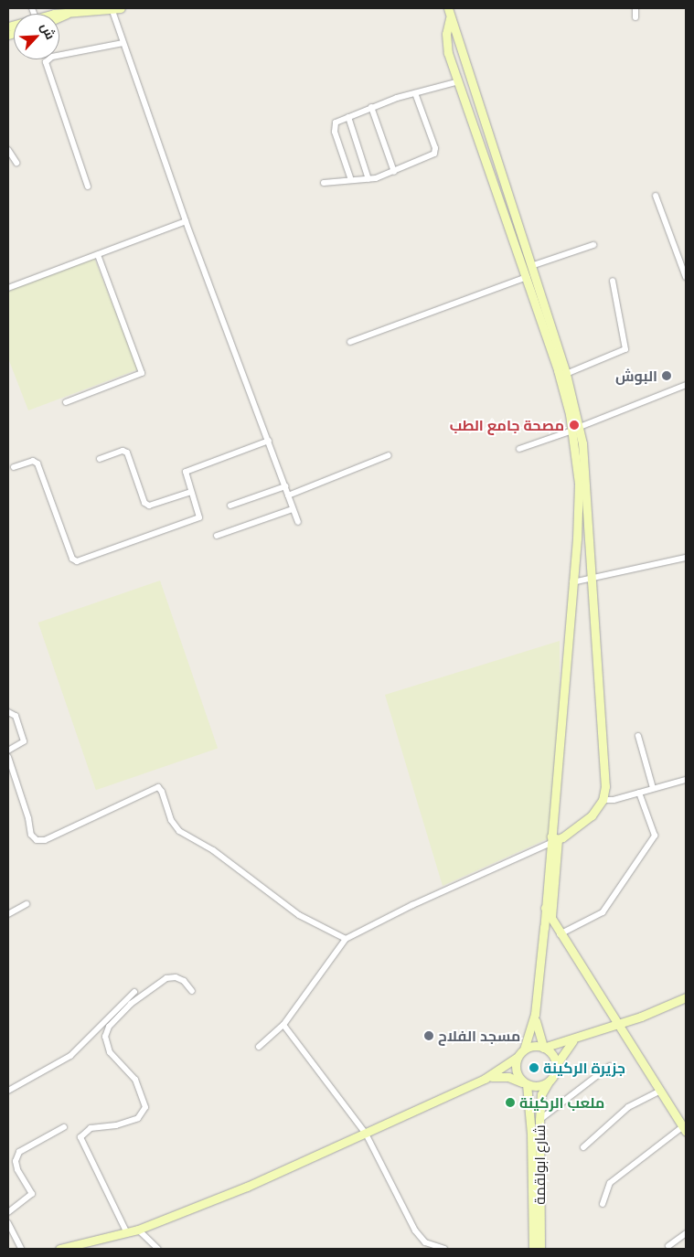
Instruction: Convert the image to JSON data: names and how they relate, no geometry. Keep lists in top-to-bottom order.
{
  "streets": {
    "street": ["شارع ابولقمة"]
  },
  "places": [
    "البوش",
    "مصحة جامع الطب",
    "مسجد الفلاح",
    "جزيرة الركينة",
    "ملعب الركينة"
  ],
  "north": "top right"
}
